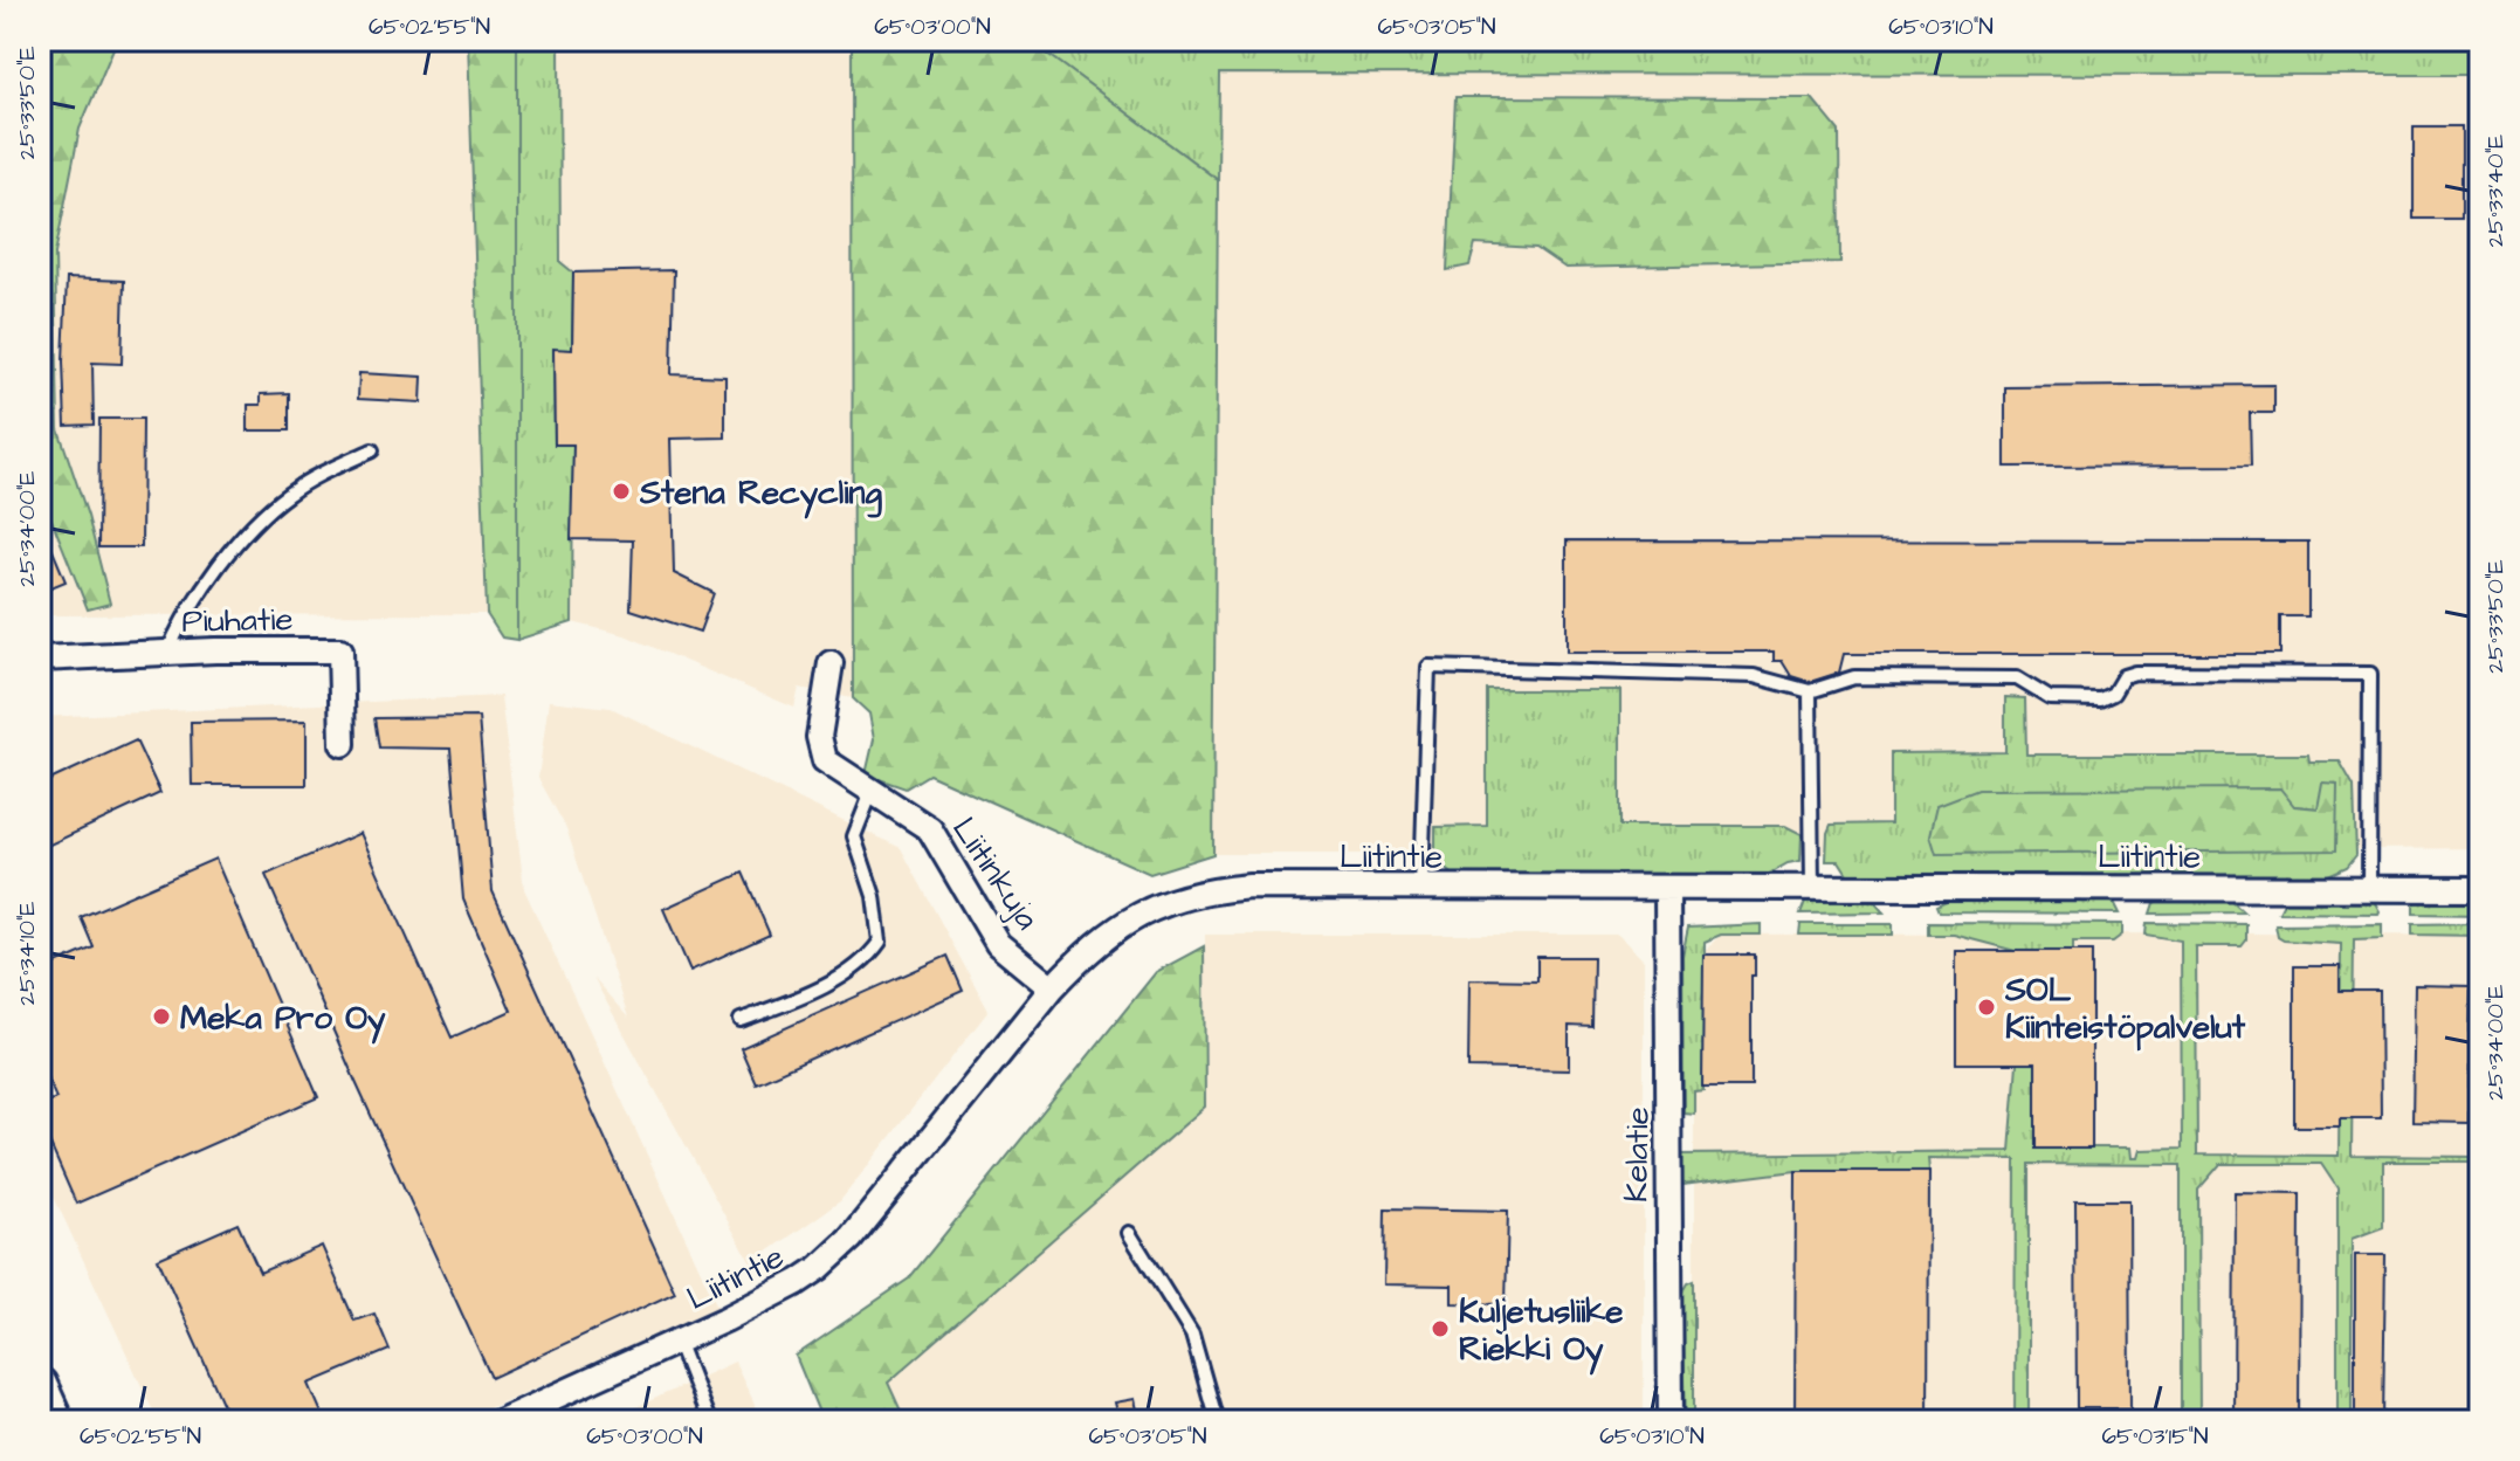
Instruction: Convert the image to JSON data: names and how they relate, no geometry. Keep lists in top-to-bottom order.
{
  "streets": {
    "street": [
      "Piuhatie",
      "Liitintie",
      "Liitinkuja",
      "Kelatie"
    ]
  },
  "crossings": [
    ["Liitintie", "Liitinkuja"],
    ["Liitintie", "Kelatie"]
  ],
  "places": [
    "Stena Recycling",
    "SOL Kiinteistöpalvelut",
    "Meka Pro Oy",
    "Kuljetusliike Riekki Oy"
  ],
  "coordinates": [
    "65°02'55\"N",
    "65°03'00\"N",
    "65°03'05\"N",
    "65°03'10\"N",
    "25°33'50\"E",
    "25°33'40\"E",
    "25°34'00\"E",
    "25°34'10\"E",
    "65°03'15\"N"
  ]
}
